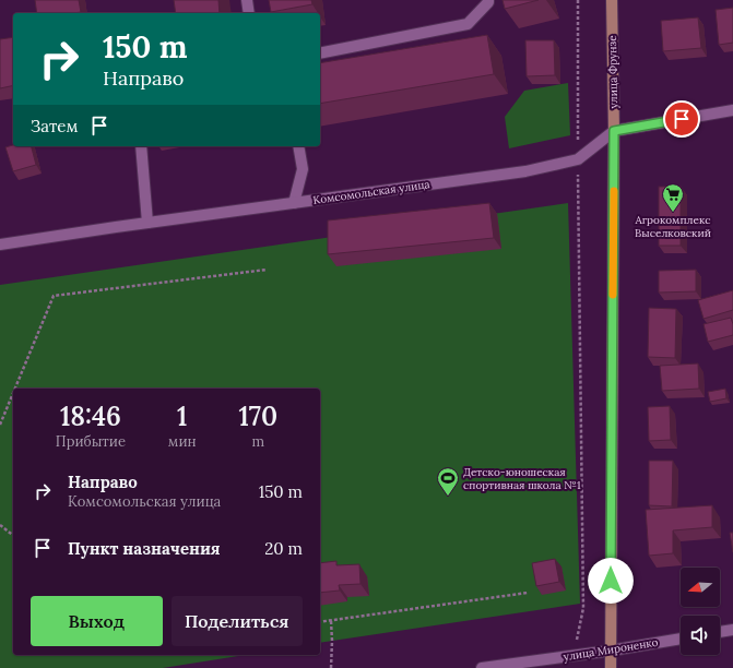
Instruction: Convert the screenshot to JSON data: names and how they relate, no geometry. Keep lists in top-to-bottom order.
{
  "streets": {
    "main road": ["улица Фрунзе"],
    "street": ["Комсомольская улица", "улица Мироненко"]
  },
  "crossings": [
    ["улица Фрунзе", "Комсомольская улица"],
    ["улица Фрунзе", "улица Мироненко"]
  ],
  "places": {
    "supermarket": ["Агрокомплекс Выселковский"],
    "sports": ["Детско-юношеская спортивная школа №1"]
  },
  "north": "left",
  "page": {
    "turn": ["150 m", "Направо"],
    "then": "Затем",
    "eta": [
      "18:46",
      "Прибытие",
      "1",
      "мин",
      "170",
      "m"
    ],
    "list": [
      {
        "name": "Направо",
        "note": "Комсомольская улица",
        "value": "150 m"
      },
      {
        "name": "Пункт назначения",
        "value": "20 m"
      }
    ],
    "buttons": ["Выход", "Поделиться"]
  }
}
